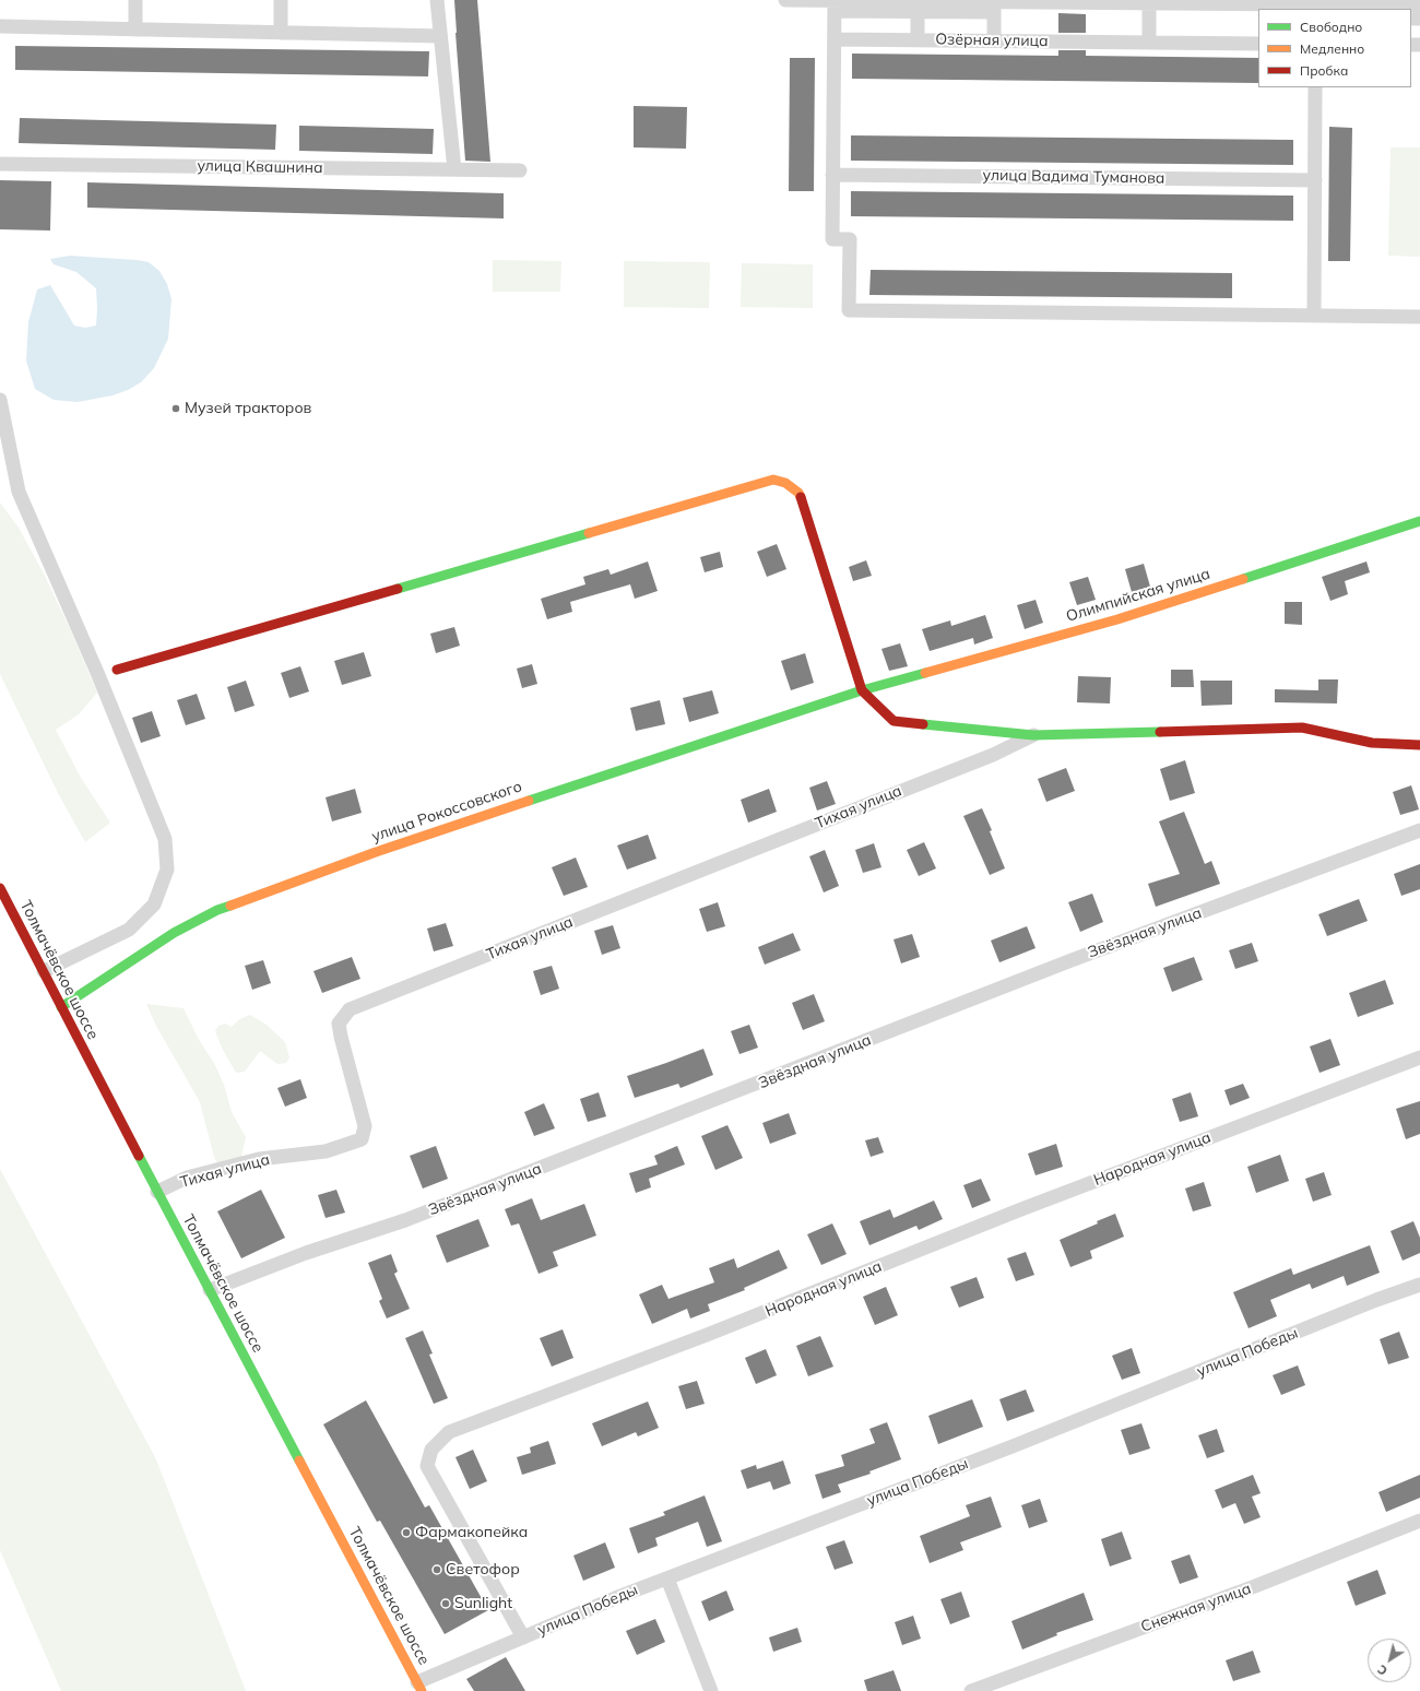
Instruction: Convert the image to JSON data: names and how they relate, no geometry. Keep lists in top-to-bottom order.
{
  "streets": {
    "street": [
      "Озёрная улица",
      "улица Квашнина",
      "улица Вадима Туманова",
      "Олимпийская улица",
      "Тихая улица",
      "улица Рокоссовского",
      "Звёздная улица",
      "Толмачёвское шоссе",
      "Народная улица",
      "улица Победы",
      "Снежная улица"
    ]
  },
  "crossings": [
    ["Олимпийская улица", "улица Рокоссовского"],
    ["Тихая улица", "Толмачёвское шоссе"],
    ["улица Рокоссовского", "Толмачёвское шоссе"],
    ["Звёздная улица", "Толмачёвское шоссе"],
    ["Толмачёвское шоссе", "улица Победы"],
    ["Народная улица", "улица Победы"]
  ],
  "places": [
    "Музей тракторов",
    "Фармакопейка",
    "Светофор",
    "Sunlight"
  ],
  "legend": ["Свободно", "Медленно", "Пробка"],
  "north": "bottom left"
}
